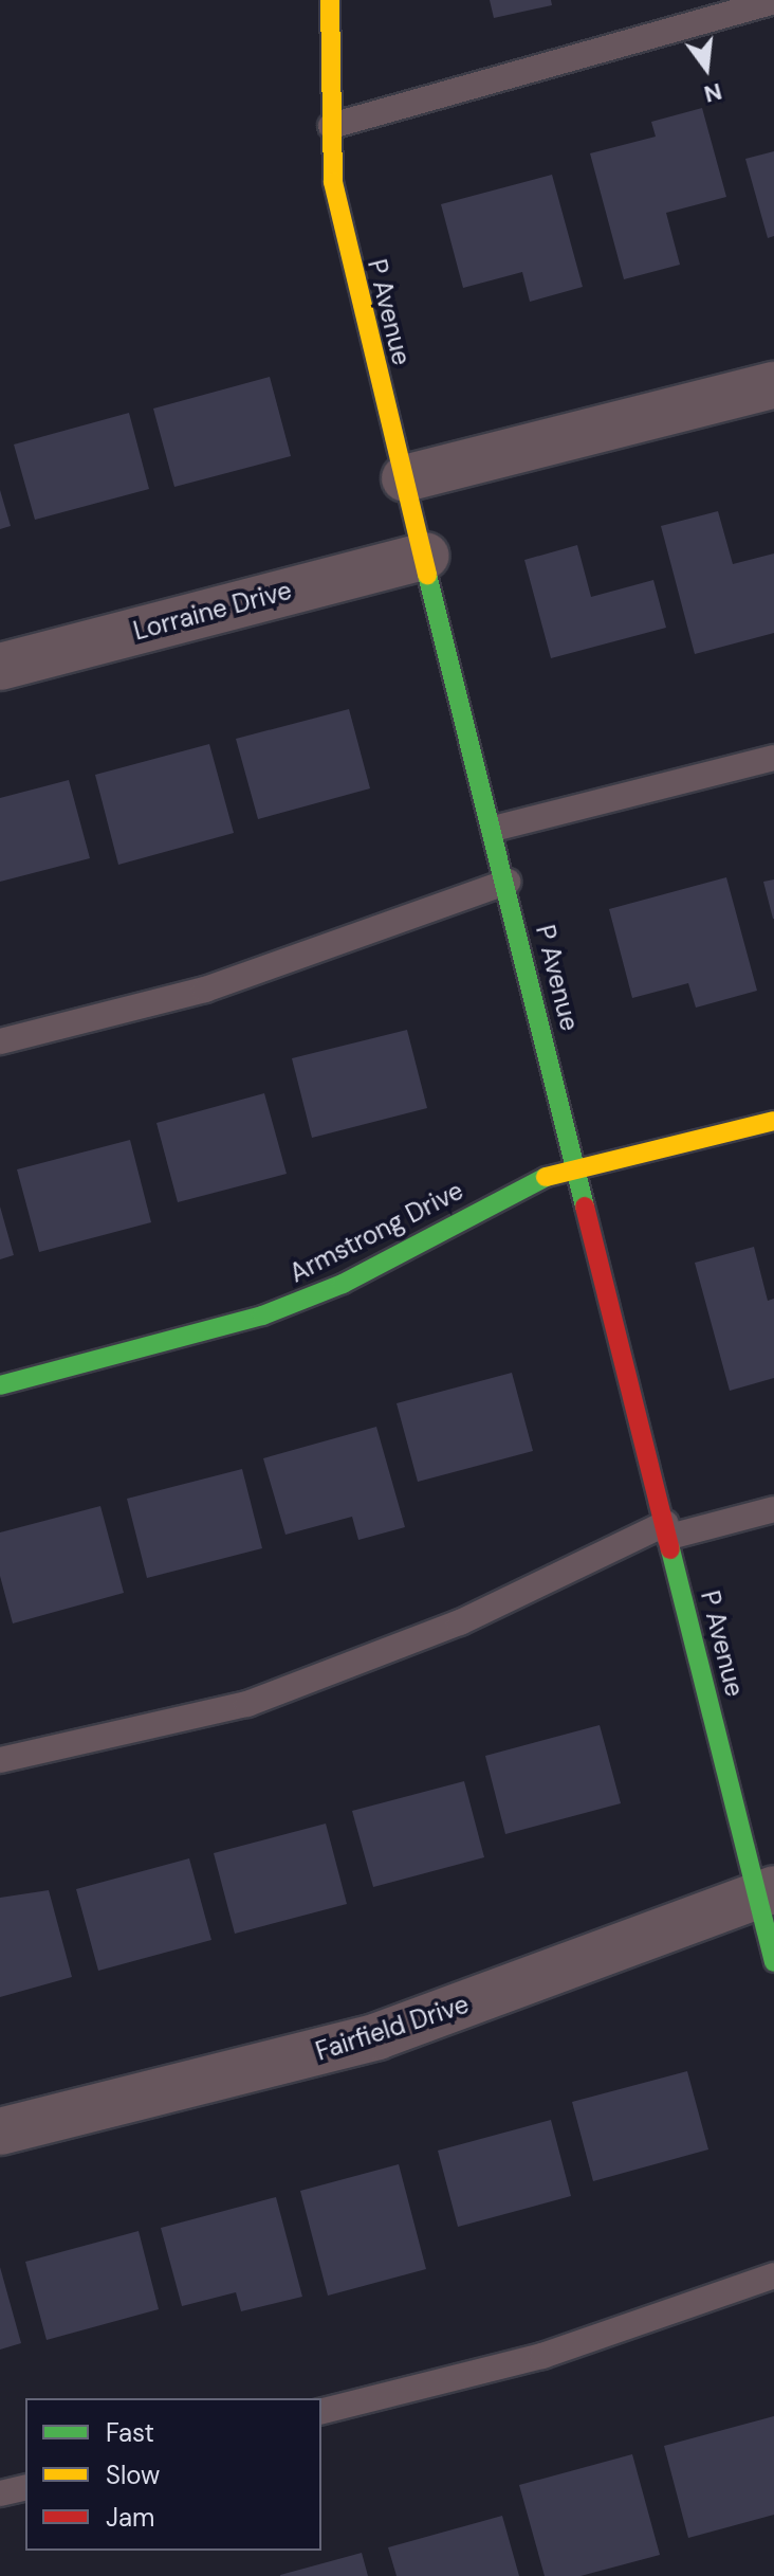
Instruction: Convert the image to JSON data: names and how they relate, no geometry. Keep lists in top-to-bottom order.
{
  "streets": {
    "street": [
      "P Avenue",
      "Lorraine Drive",
      "Armstrong Drive",
      "Fairfield Drive"
    ]
  },
  "crossings": [
    ["P Avenue", "Lorraine Drive"],
    ["P Avenue", "Armstrong Drive"],
    ["P Avenue", "Fairfield Drive"]
  ],
  "legend": ["Fast", "Slow", "Jam"],
  "north": "bottom"
}
